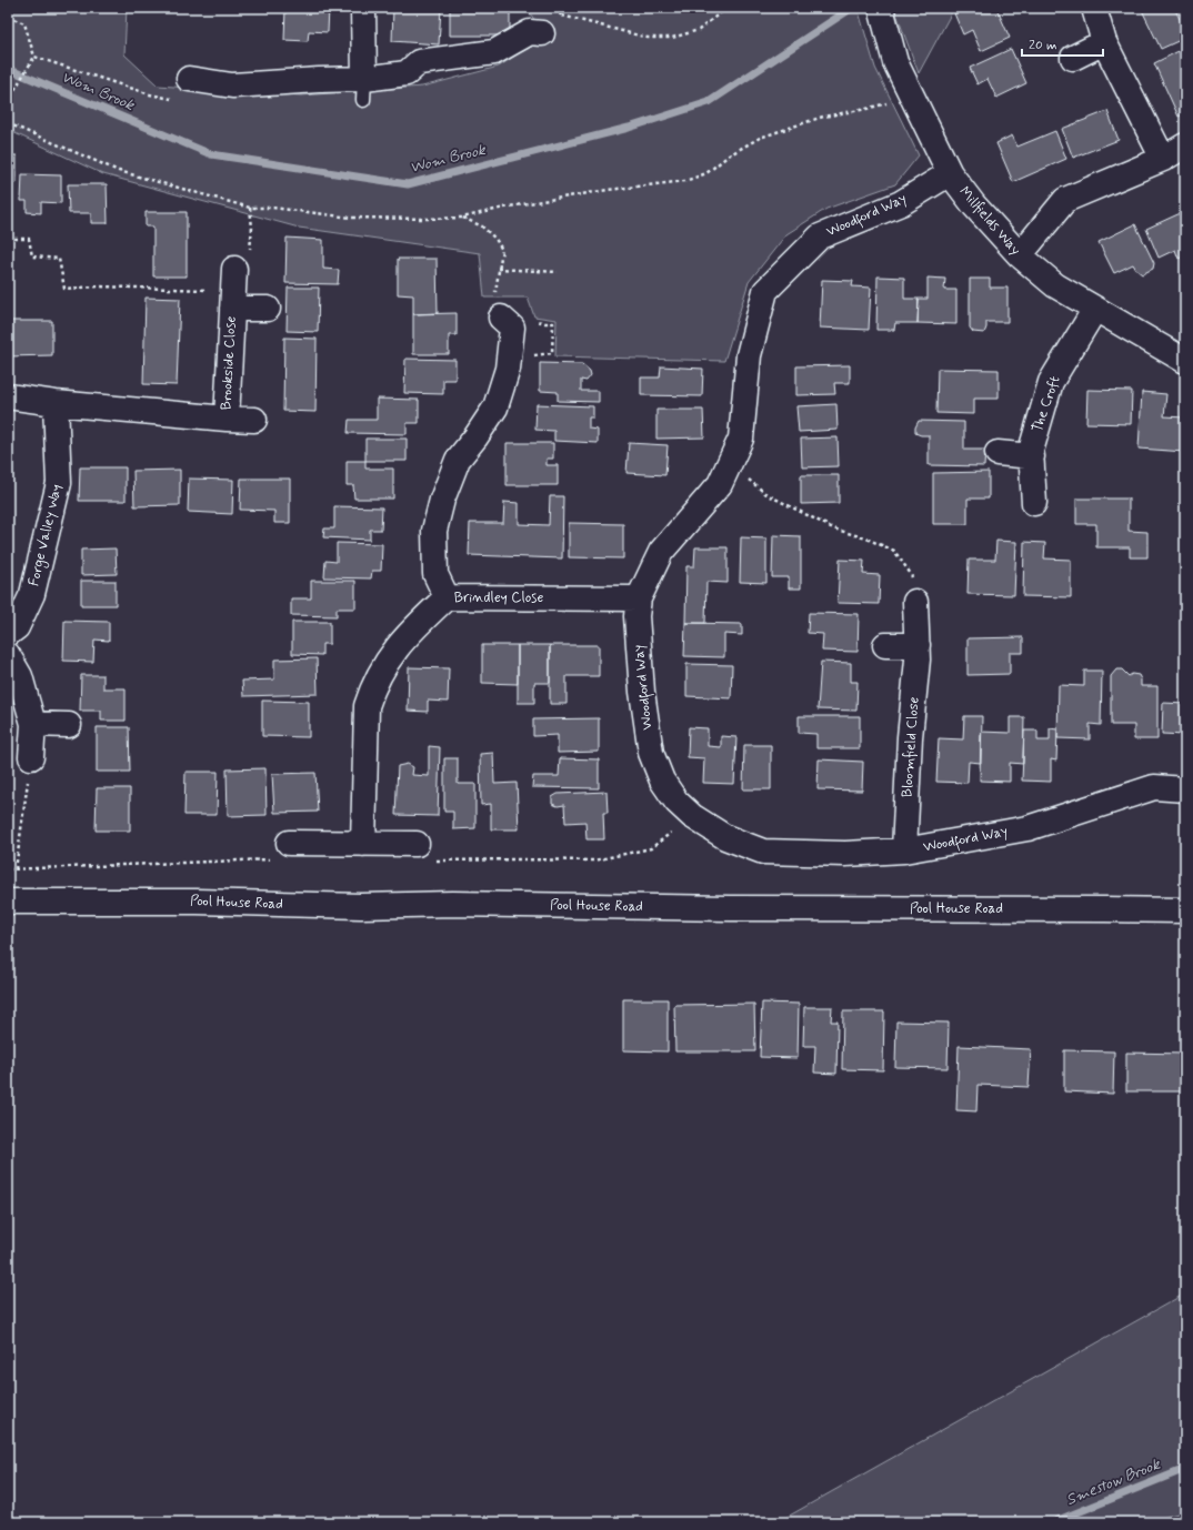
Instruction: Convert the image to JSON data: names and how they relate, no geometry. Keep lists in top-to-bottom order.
{
  "streets": {
    "street": [
      "Woodford Way",
      "Millfields Way",
      "Brookside Close",
      "The Croft",
      "Forge Valley Way",
      "Brindley Close",
      "Bloomfield Close",
      "Pool House Road"
    ]
  },
  "crossings": [
    ["Woodford Way", "Millfields Way"],
    ["Woodford Way", "Brindley Close"],
    ["Woodford Way", "Bloomfield Close"],
    ["Millfields Way", "The Croft"]
  ],
  "water": ["Wom Brook", "Smestow Brook"],
  "scale_bar": "20 m"
}
